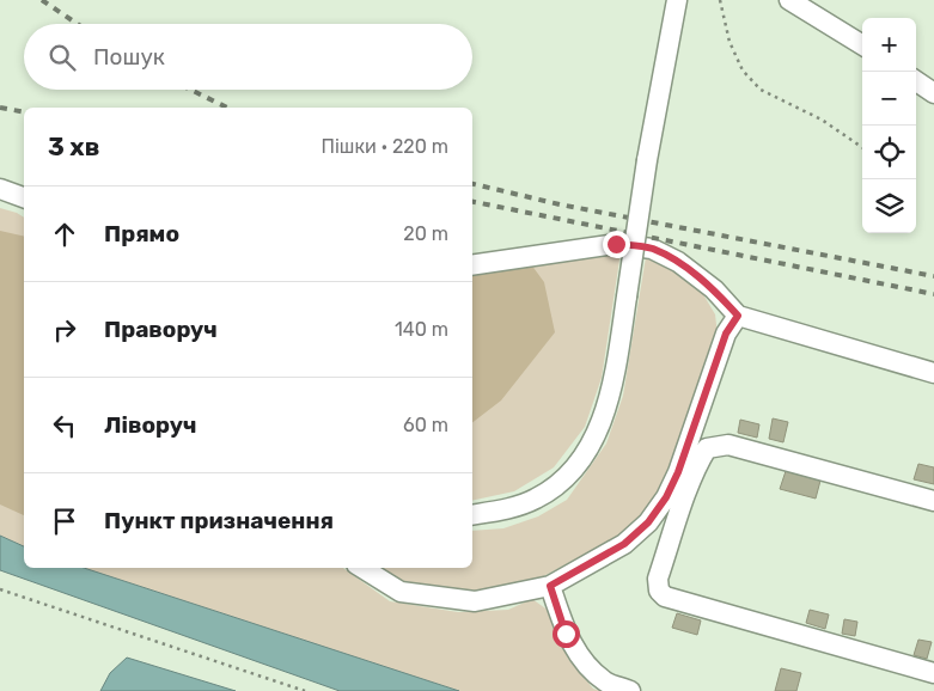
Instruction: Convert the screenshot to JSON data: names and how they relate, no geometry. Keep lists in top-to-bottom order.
{
  "page": {
    "map_buttons": ["+", "−"],
    "search": "Пошук",
    "heading": ["3 хв", "Пішки · 220 m"],
    "list": [
      ["Прямо", "20 m"],
      ["Праворуч", "140 m"],
      ["Ліворуч", "60 m"],
      "Пункт призначення"
    ]
  }
}
